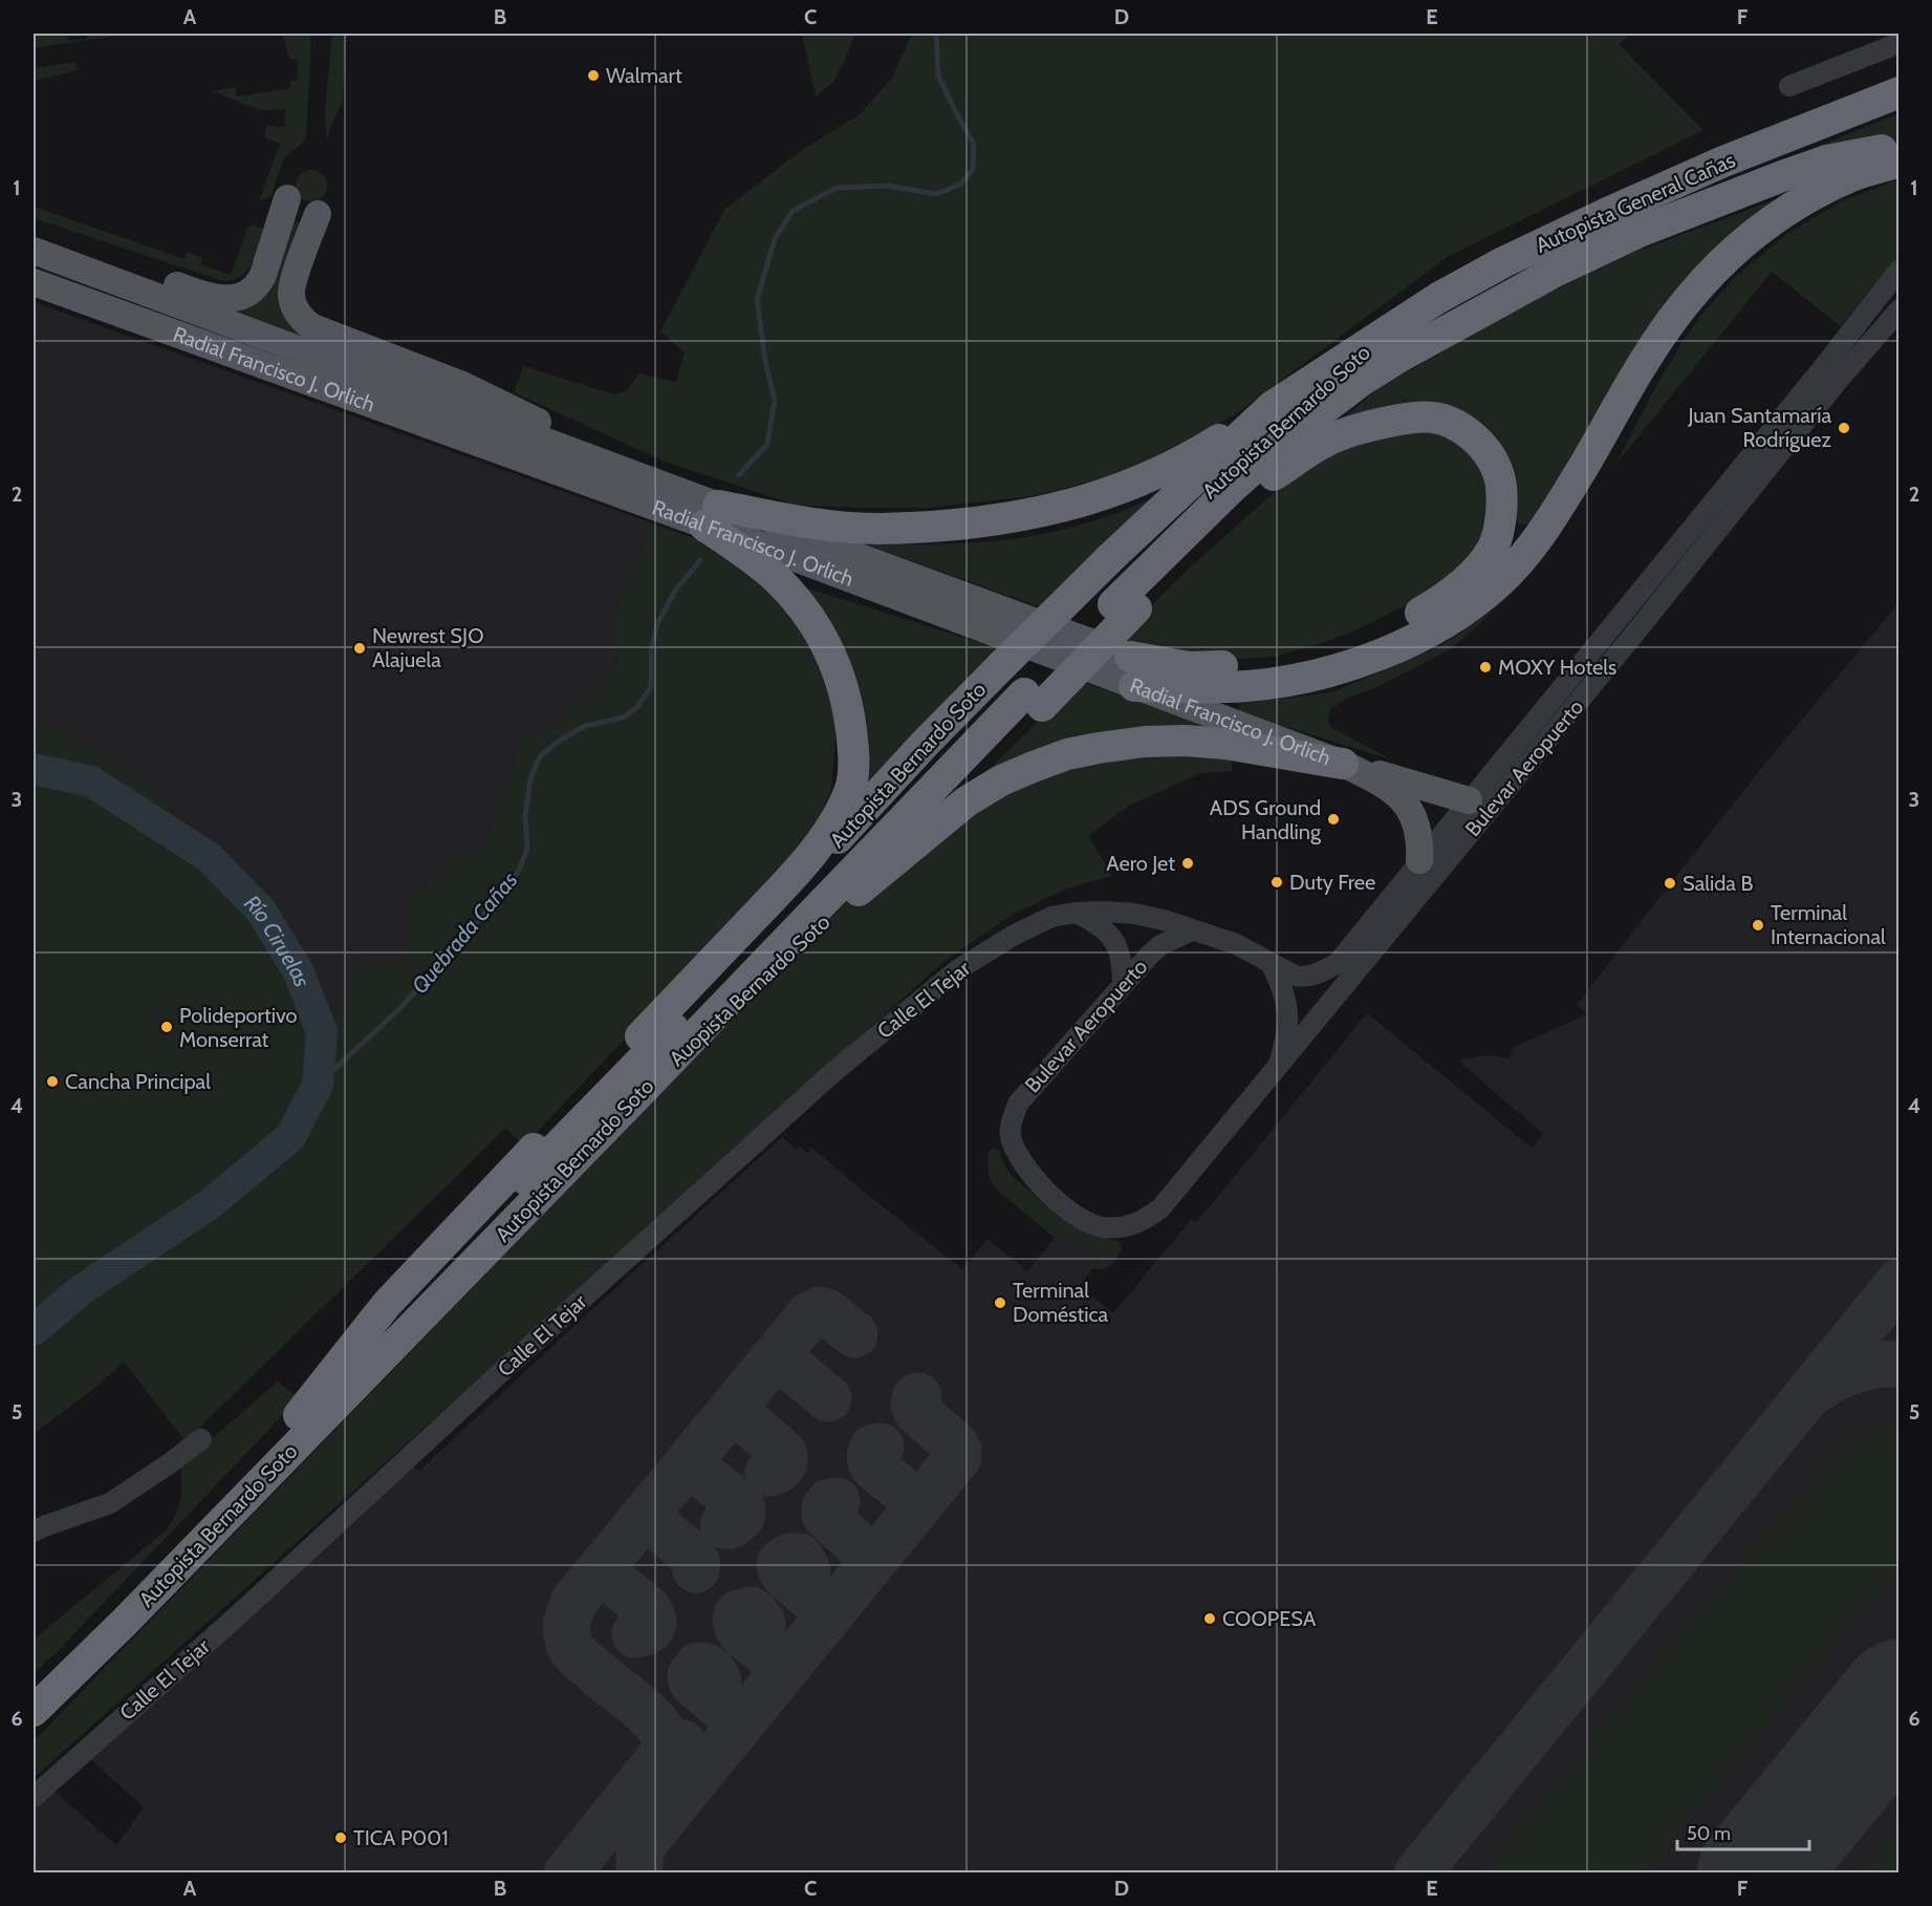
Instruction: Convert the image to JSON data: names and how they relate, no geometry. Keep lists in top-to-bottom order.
{
  "streets": {
    "highway": ["Autopista General Cañas", "Autopista Bernardo Soto", "Auopista Bernardo Soto"],
    "main road": ["Radial Francisco J. Orlich"],
    "street": ["Bulevar Aeropuerto", "Calle El Tejar"]
  },
  "crossings": [
    ["Autopista General Cañas", "Autopista Bernardo Soto"],
    ["Radial Francisco J. Orlich", "Bulevar Aeropuerto"],
    ["Autopista Bernardo Soto", "Auopista Bernardo Soto"],
    ["Bulevar Aeropuerto", "Calle El Tejar"]
  ],
  "water": ["Quebrada Cañas", "Río Ciruelas"],
  "places": [
    "Walmart",
    "Juan Santamaría Rodríguez",
    "Newrest SJO Alajuela",
    "MOXY Hotels",
    "ADS Ground Handling",
    "Aero Jet",
    "Duty Free",
    "Salida B",
    "Terminal Internacional",
    "Polideportivo Monserrat",
    "Cancha Principal",
    "Terminal Doméstica",
    "COOPESA",
    "TICA P001"
  ],
  "scale_bar": "50 m",
  "grid": {
    "columns": [
      "A",
      "B",
      "C",
      "D",
      "E",
      "F"
    ],
    "rows": [
      "1",
      "2",
      "3",
      "4",
      "5",
      "6"
    ]
  }
}
